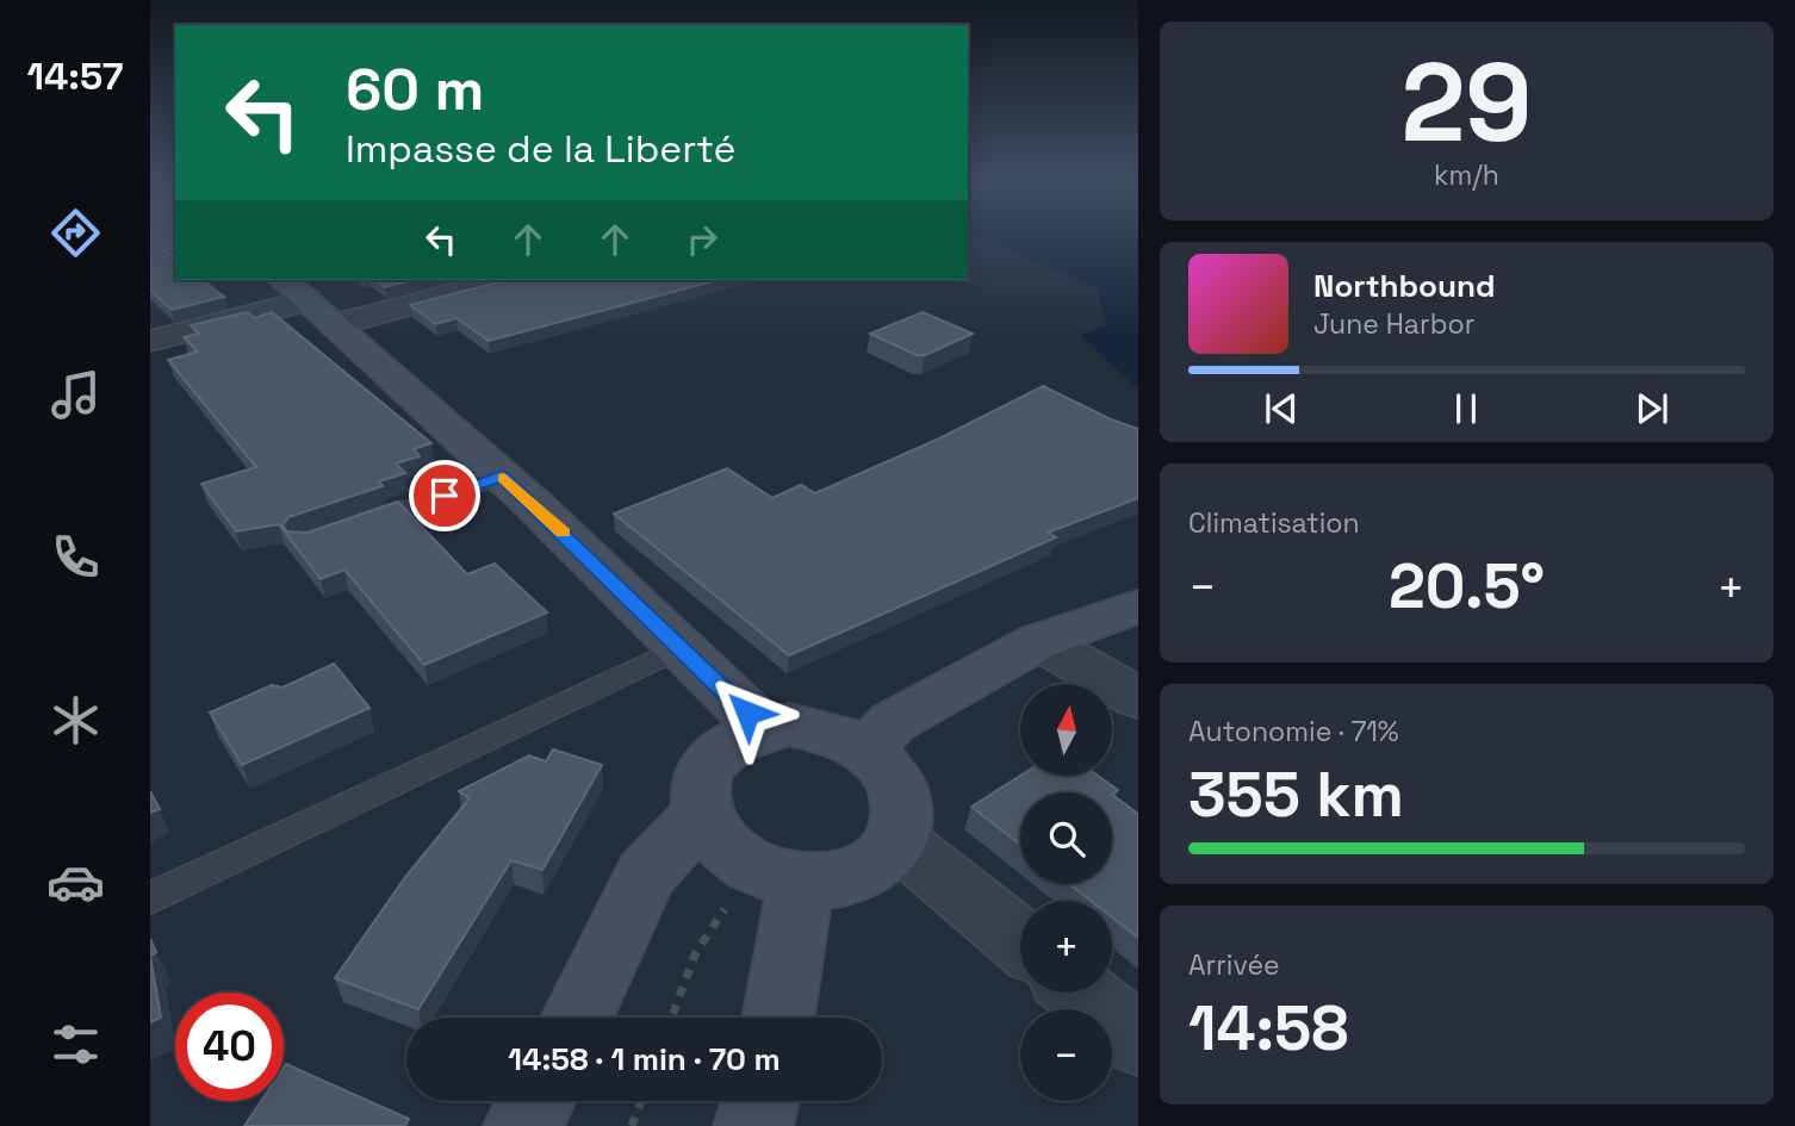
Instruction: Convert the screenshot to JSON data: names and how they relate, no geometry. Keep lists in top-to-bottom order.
{
  "north": "top",
  "page": {
    "tabs": "14:57",
    "tile": [
      ["29", "km/h"],
      "Climatisation",
      ["Autonomie · 71%", "355 km"],
      ["Arrivée", "14:58"]
    ],
    "turn": ["60 m", "Impasse de la Liberté"],
    "song": ["Northbound", "June Harbor"],
    "heat": ["−", "20.5°", "+"],
    "map_buttons": ["+", "−"],
    "limit": "40",
    "trip": "14:58 · 1 min · 70 m"
  }
}
